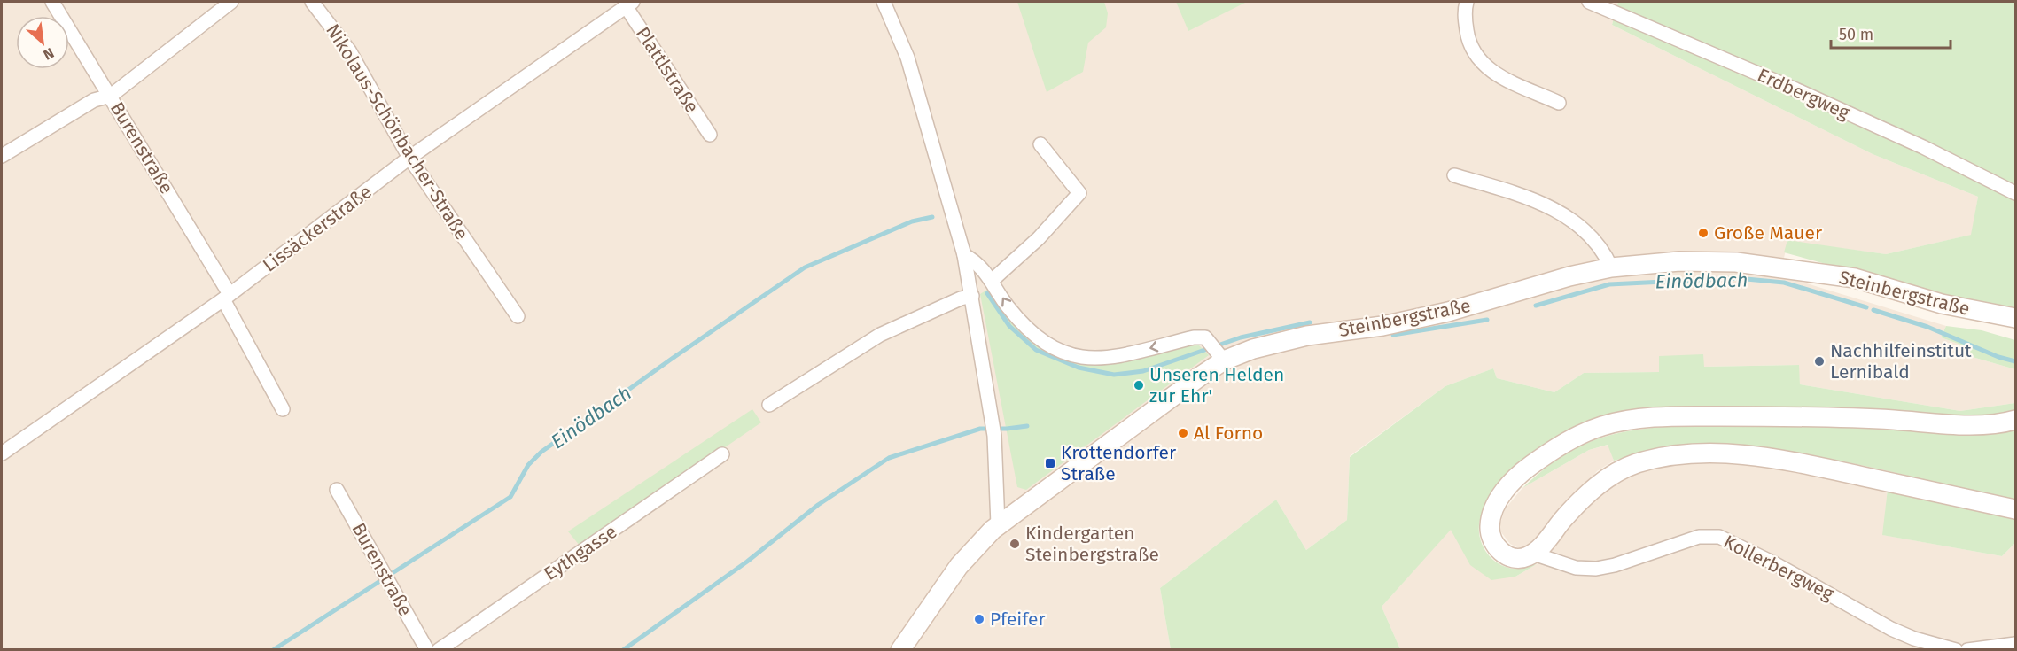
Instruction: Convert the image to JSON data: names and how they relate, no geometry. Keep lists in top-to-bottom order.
{
  "streets": {
    "main road": ["Steinbergstraße"],
    "street": [
      "Plattlstraße",
      "Erdbergweg",
      "Nikolaus-Schönbacher-Straße",
      "Burenstraße",
      "Lissäckerstraße",
      "Eythgasse",
      "Kollerbergweg"
    ]
  },
  "crossings": [
    ["Plattlstraße", "Lissäckerstraße"],
    ["Nikolaus-Schönbacher-Straße", "Lissäckerstraße"],
    ["Burenstraße", "Lissäckerstraße"]
  ],
  "water": ["Einödbach"],
  "places": {
    "other": [
      "Große Mauer",
      "Nachhilfeinstitut Lernibald",
      "Unseren Helden zur Ehr'",
      "Al Forno",
      "Kindergarten Steinbergstraße",
      "Pfeifer"
    ],
    "transit": ["Krottendorfer Straße"]
  },
  "scale_bar": "50 m",
  "north": "bottom right"
}
